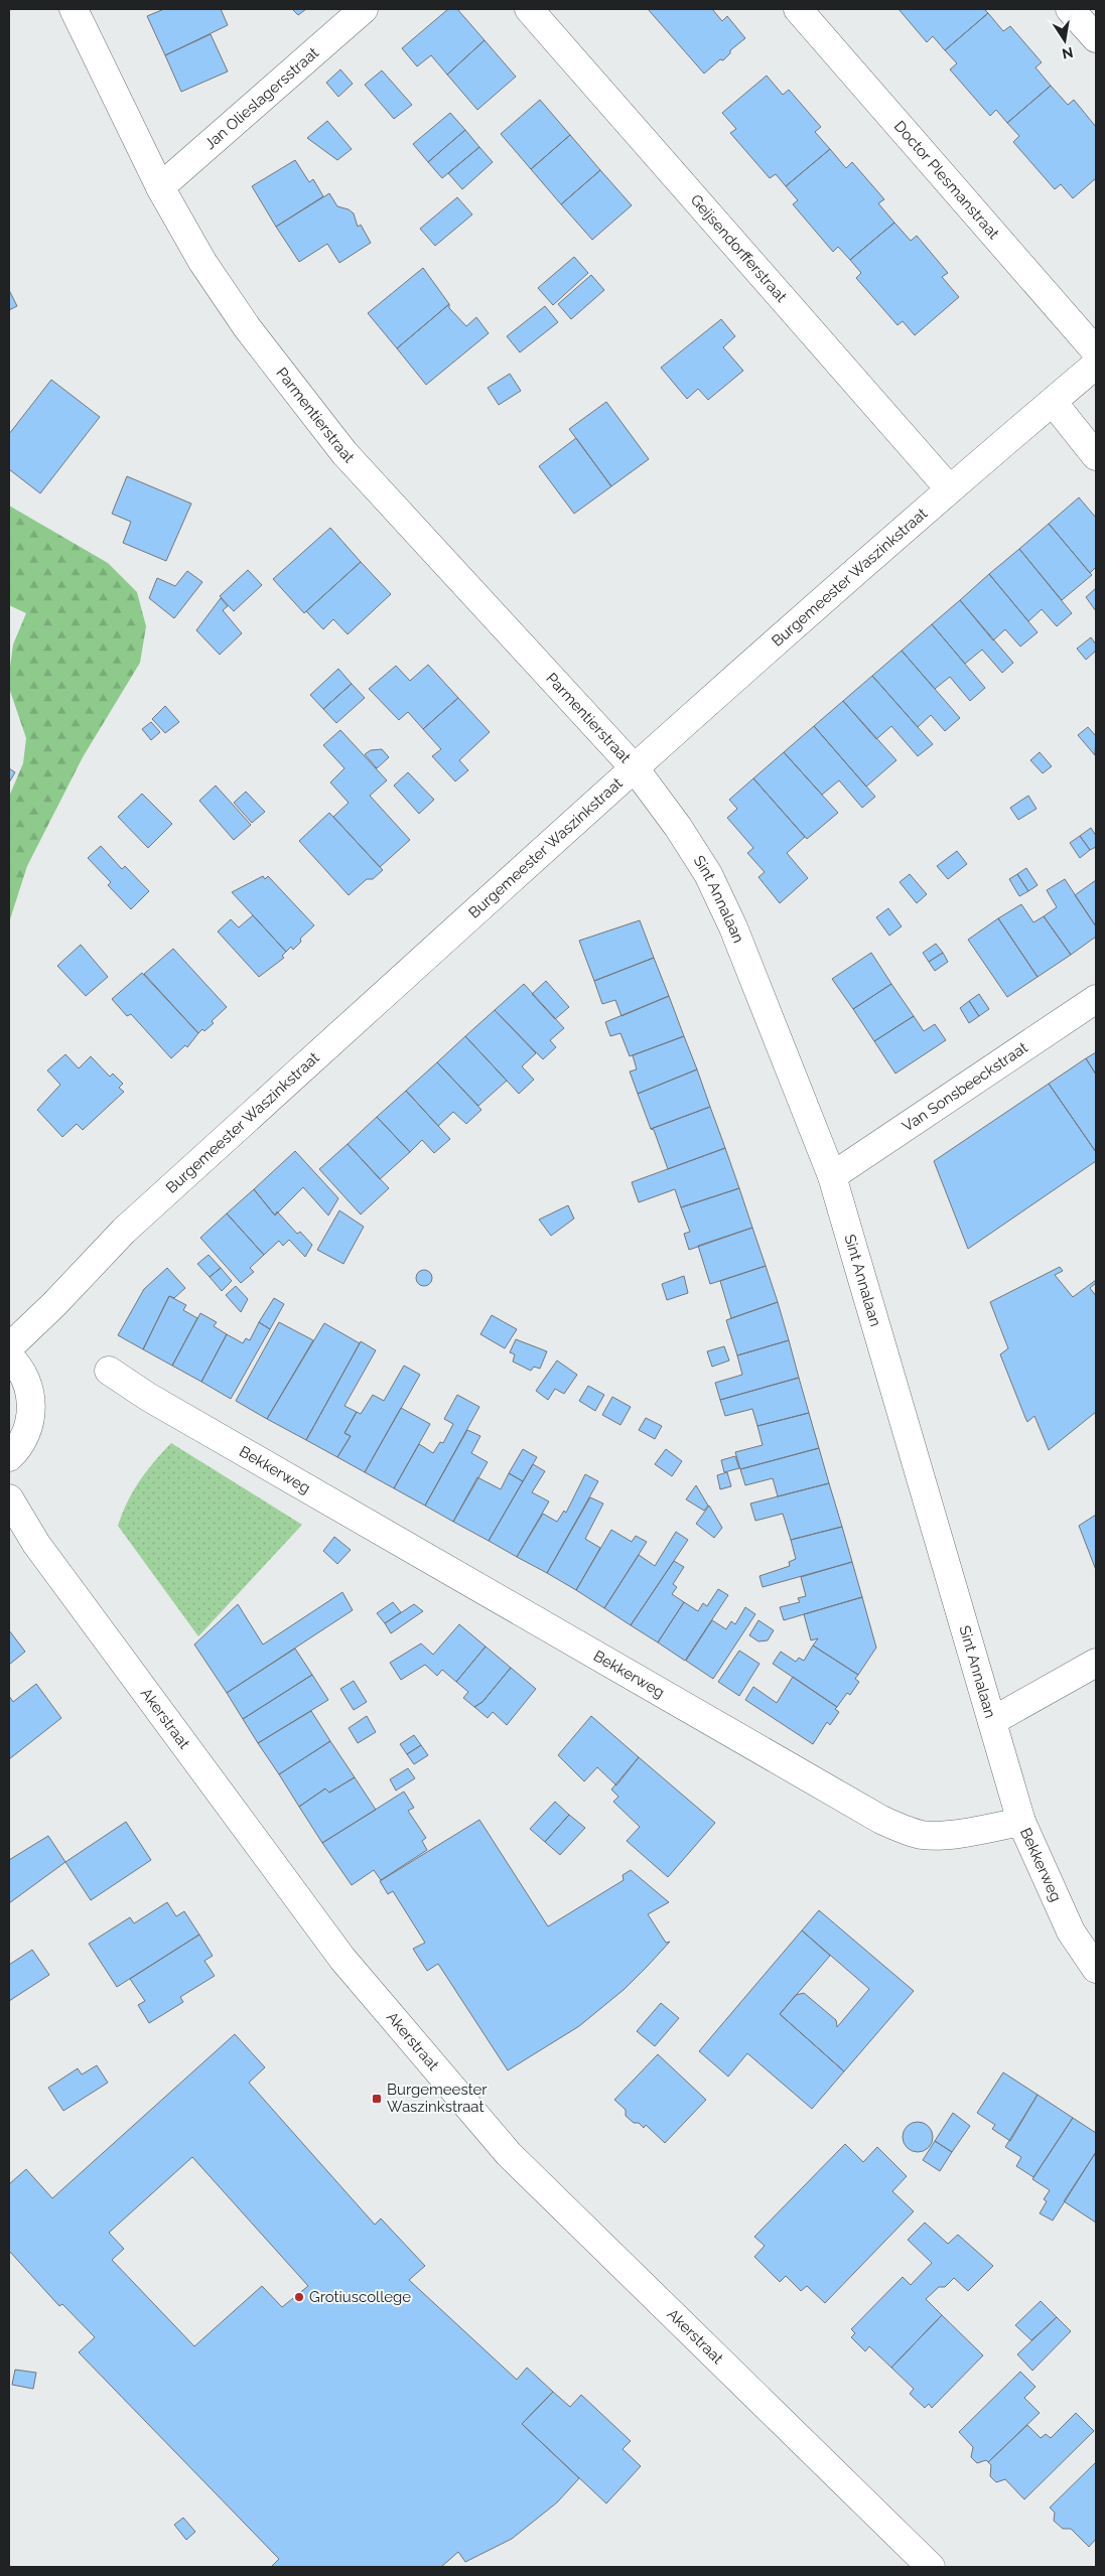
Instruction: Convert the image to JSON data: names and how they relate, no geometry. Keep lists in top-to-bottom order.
{
  "streets": {
    "street": [
      "Jan Olieslagersstraat",
      "Doctor Plesmanstraat",
      "Geijsendorfferstraat",
      "Parmentierstraat",
      "Burgemeester Waszinkstraat",
      "Sint Annalaan",
      "Van Sonsbeeckstraat",
      "Bekkerweg",
      "Akerstraat"
    ]
  },
  "crossings": [
    ["Jan Olieslagersstraat", "Parmentierstraat"],
    ["Geijsendorfferstraat", "Burgemeester Waszinkstraat"],
    ["Parmentierstraat", "Burgemeester Waszinkstraat"],
    ["Parmentierstraat", "Sint Annalaan"],
    ["Burgemeester Waszinkstraat", "Sint Annalaan"],
    ["Sint Annalaan", "Van Sonsbeeckstraat"],
    ["Sint Annalaan", "Bekkerweg"]
  ],
  "places": {
    "transit": ["Burgemeester Waszinkstraat"],
    "other": ["Grotiuscollege"]
  },
  "north": "bottom"
}
